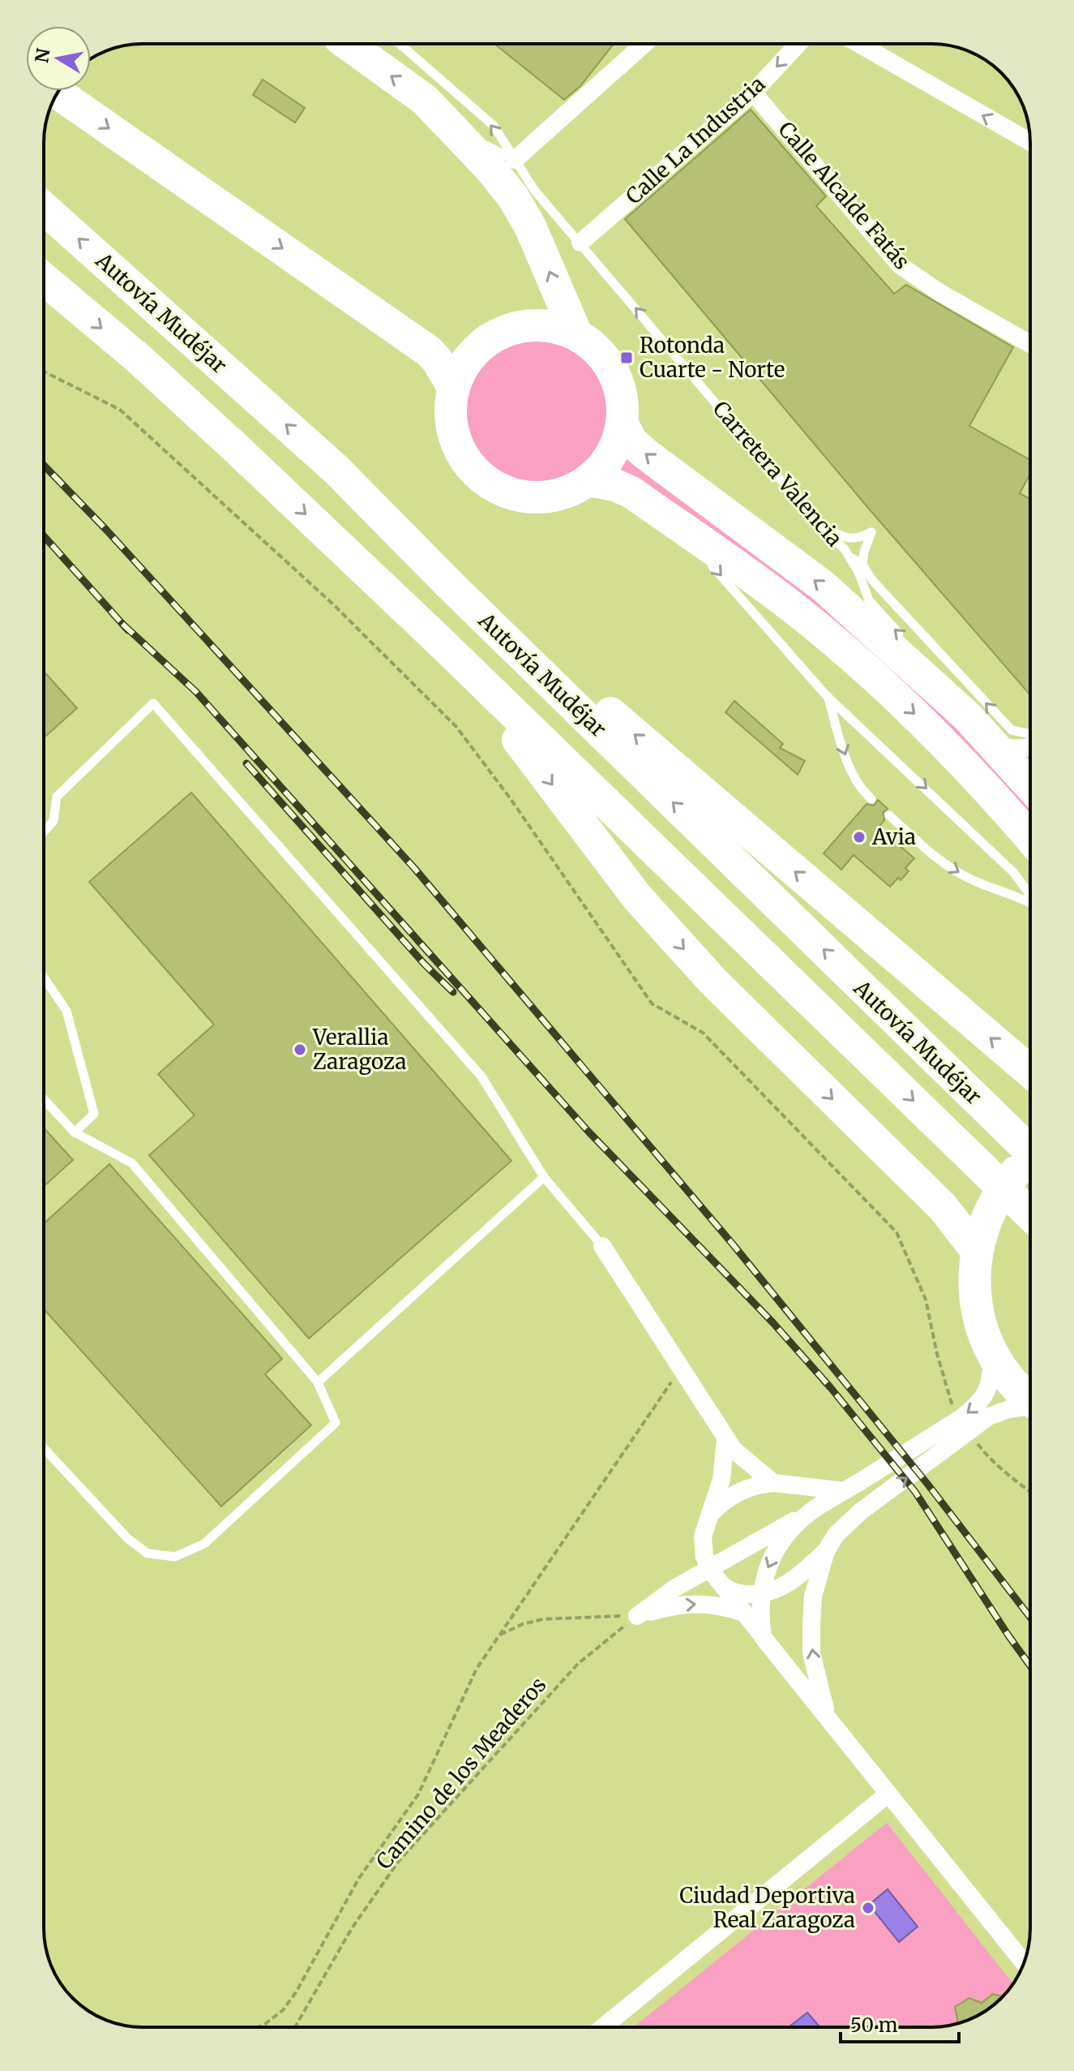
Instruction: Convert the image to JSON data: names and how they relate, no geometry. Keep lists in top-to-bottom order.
{
  "streets": {
    "highway": ["Autovía Mudéjar"],
    "street": ["Calle La Industria", "Calle Alcalde Fatás"],
    "lane": ["Carretera Valencia"],
    "path": ["Camino de los Meaderos"]
  },
  "crossings": [
    ["Calle La Industria", "Calle Alcalde Fatás"],
    ["Calle La Industria", "Carretera Valencia"]
  ],
  "places": {
    "transit": ["Rotonda Cuarte - Norte"],
    "other": ["Avia", "Verallia Zaragoza", "Ciudad Deportiva Real Zaragoza"]
  },
  "scale_bar": "50 m",
  "north": "left"
}
